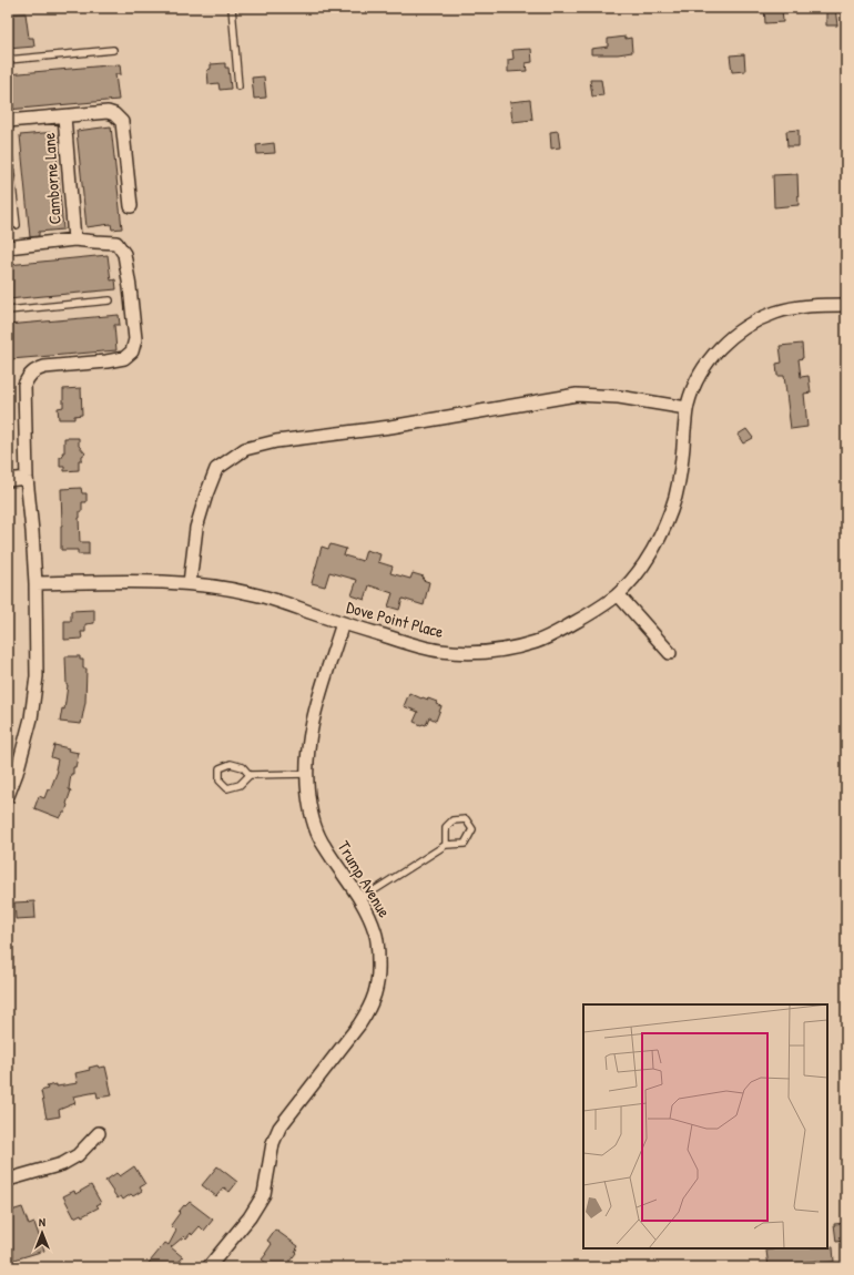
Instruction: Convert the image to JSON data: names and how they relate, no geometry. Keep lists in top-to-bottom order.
{
  "streets": {
    "street": ["Camborne Lane", "Dove Point Place", "Trump Avenue"]
  },
  "crossings": [
    ["Dove Point Place", "Trump Avenue"]
  ],
  "north": "top"
}
